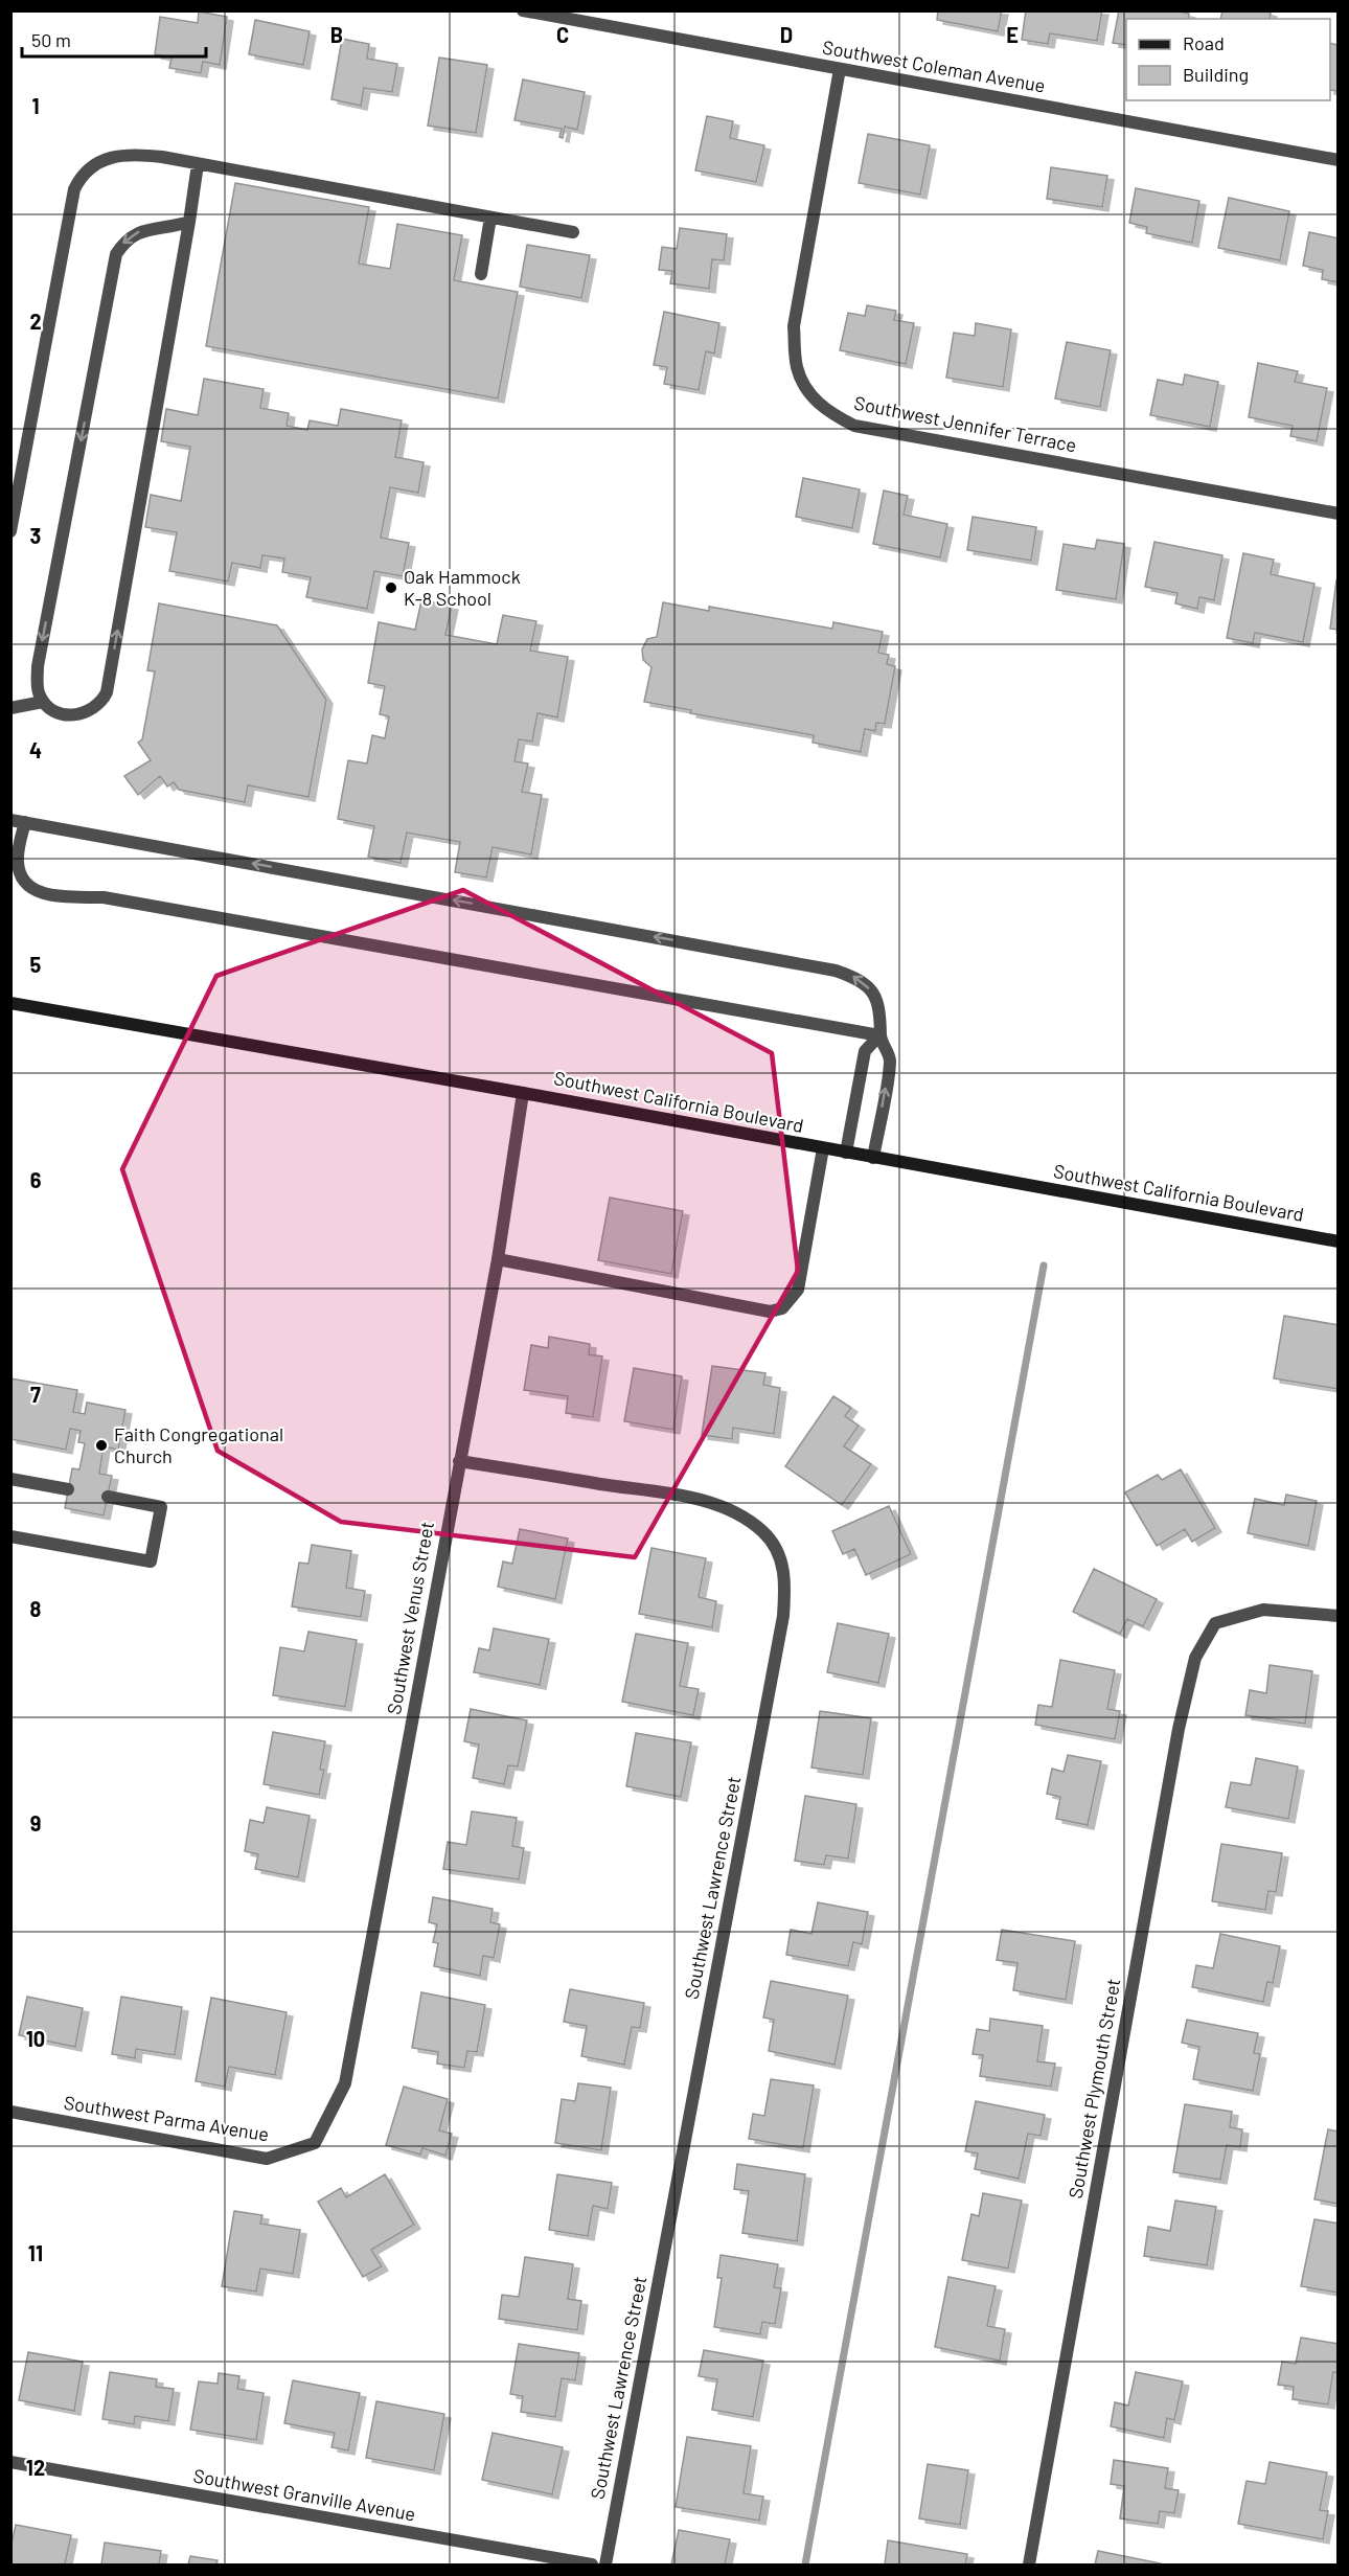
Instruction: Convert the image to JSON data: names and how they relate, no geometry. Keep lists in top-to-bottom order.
{
  "streets": {
    "street": [
      "Southwest Coleman Avenue",
      "Southwest Jennifer Terrace",
      "Southwest California Boulevard",
      "Southwest Venus Street",
      "Southwest Lawrence Street",
      "Southwest Plymouth Street",
      "Southwest Parma Avenue",
      "Southwest Granville Avenue"
    ]
  },
  "crossings": [
    ["Southwest Coleman Avenue", "Southwest Jennifer Terrace"],
    ["Southwest California Boulevard", "Southwest Venus Street"],
    ["Southwest Venus Street", "Southwest Lawrence Street"],
    ["Southwest Venus Street", "Southwest Parma Avenue"]
  ],
  "places": ["Oak Hammock K-8 School", "Faith Congregational Church"],
  "legend": ["Road", "Building"],
  "scale_bar": "50 m",
  "grid": {
    "columns": [
      "B",
      "C",
      "D",
      "E"
    ],
    "rows": [
      "1",
      "2",
      "3",
      "4",
      "5",
      "6",
      "7",
      "8",
      "9",
      "10",
      "11",
      "12"
    ]
  }
}
